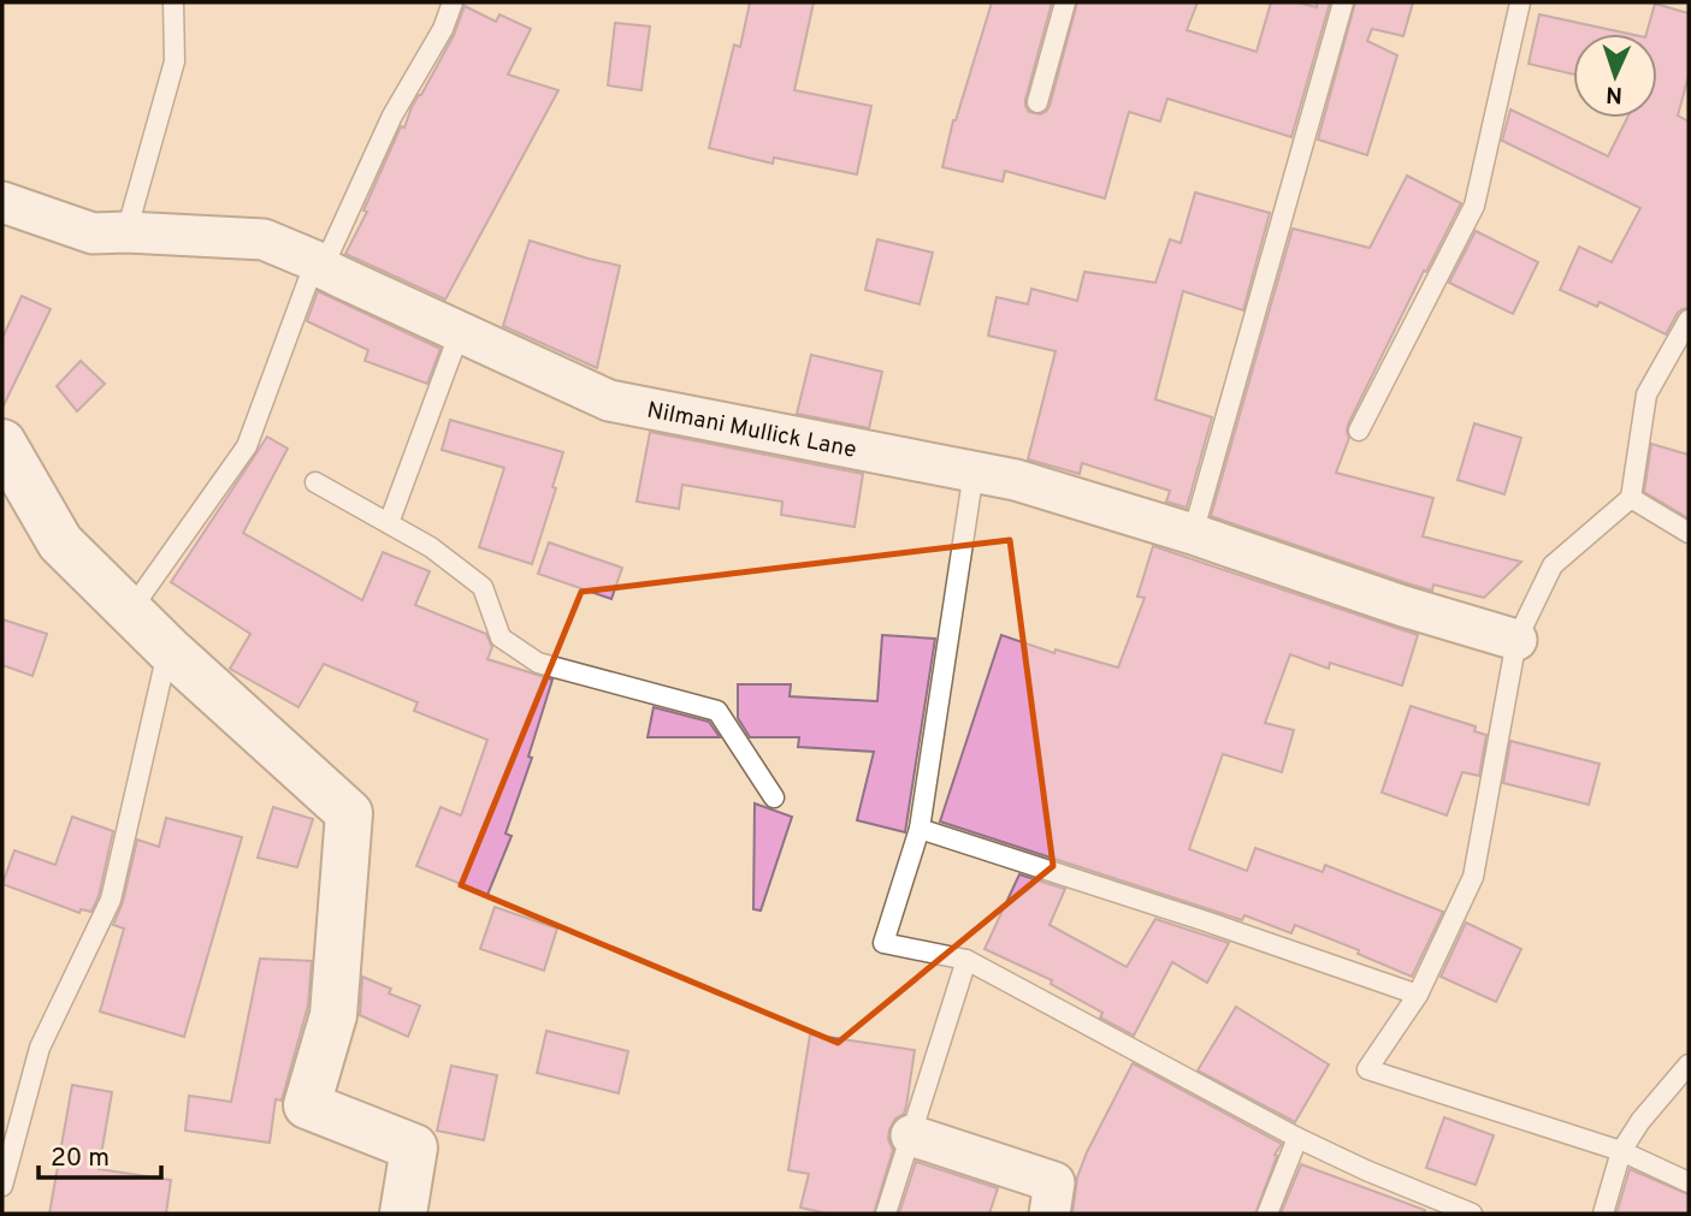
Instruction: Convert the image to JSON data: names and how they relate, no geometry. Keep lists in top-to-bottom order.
{
  "streets": {
    "street": ["Nilmani Mullick Lane"]
  },
  "scale_bar": "20 m",
  "north": "bottom"
}
